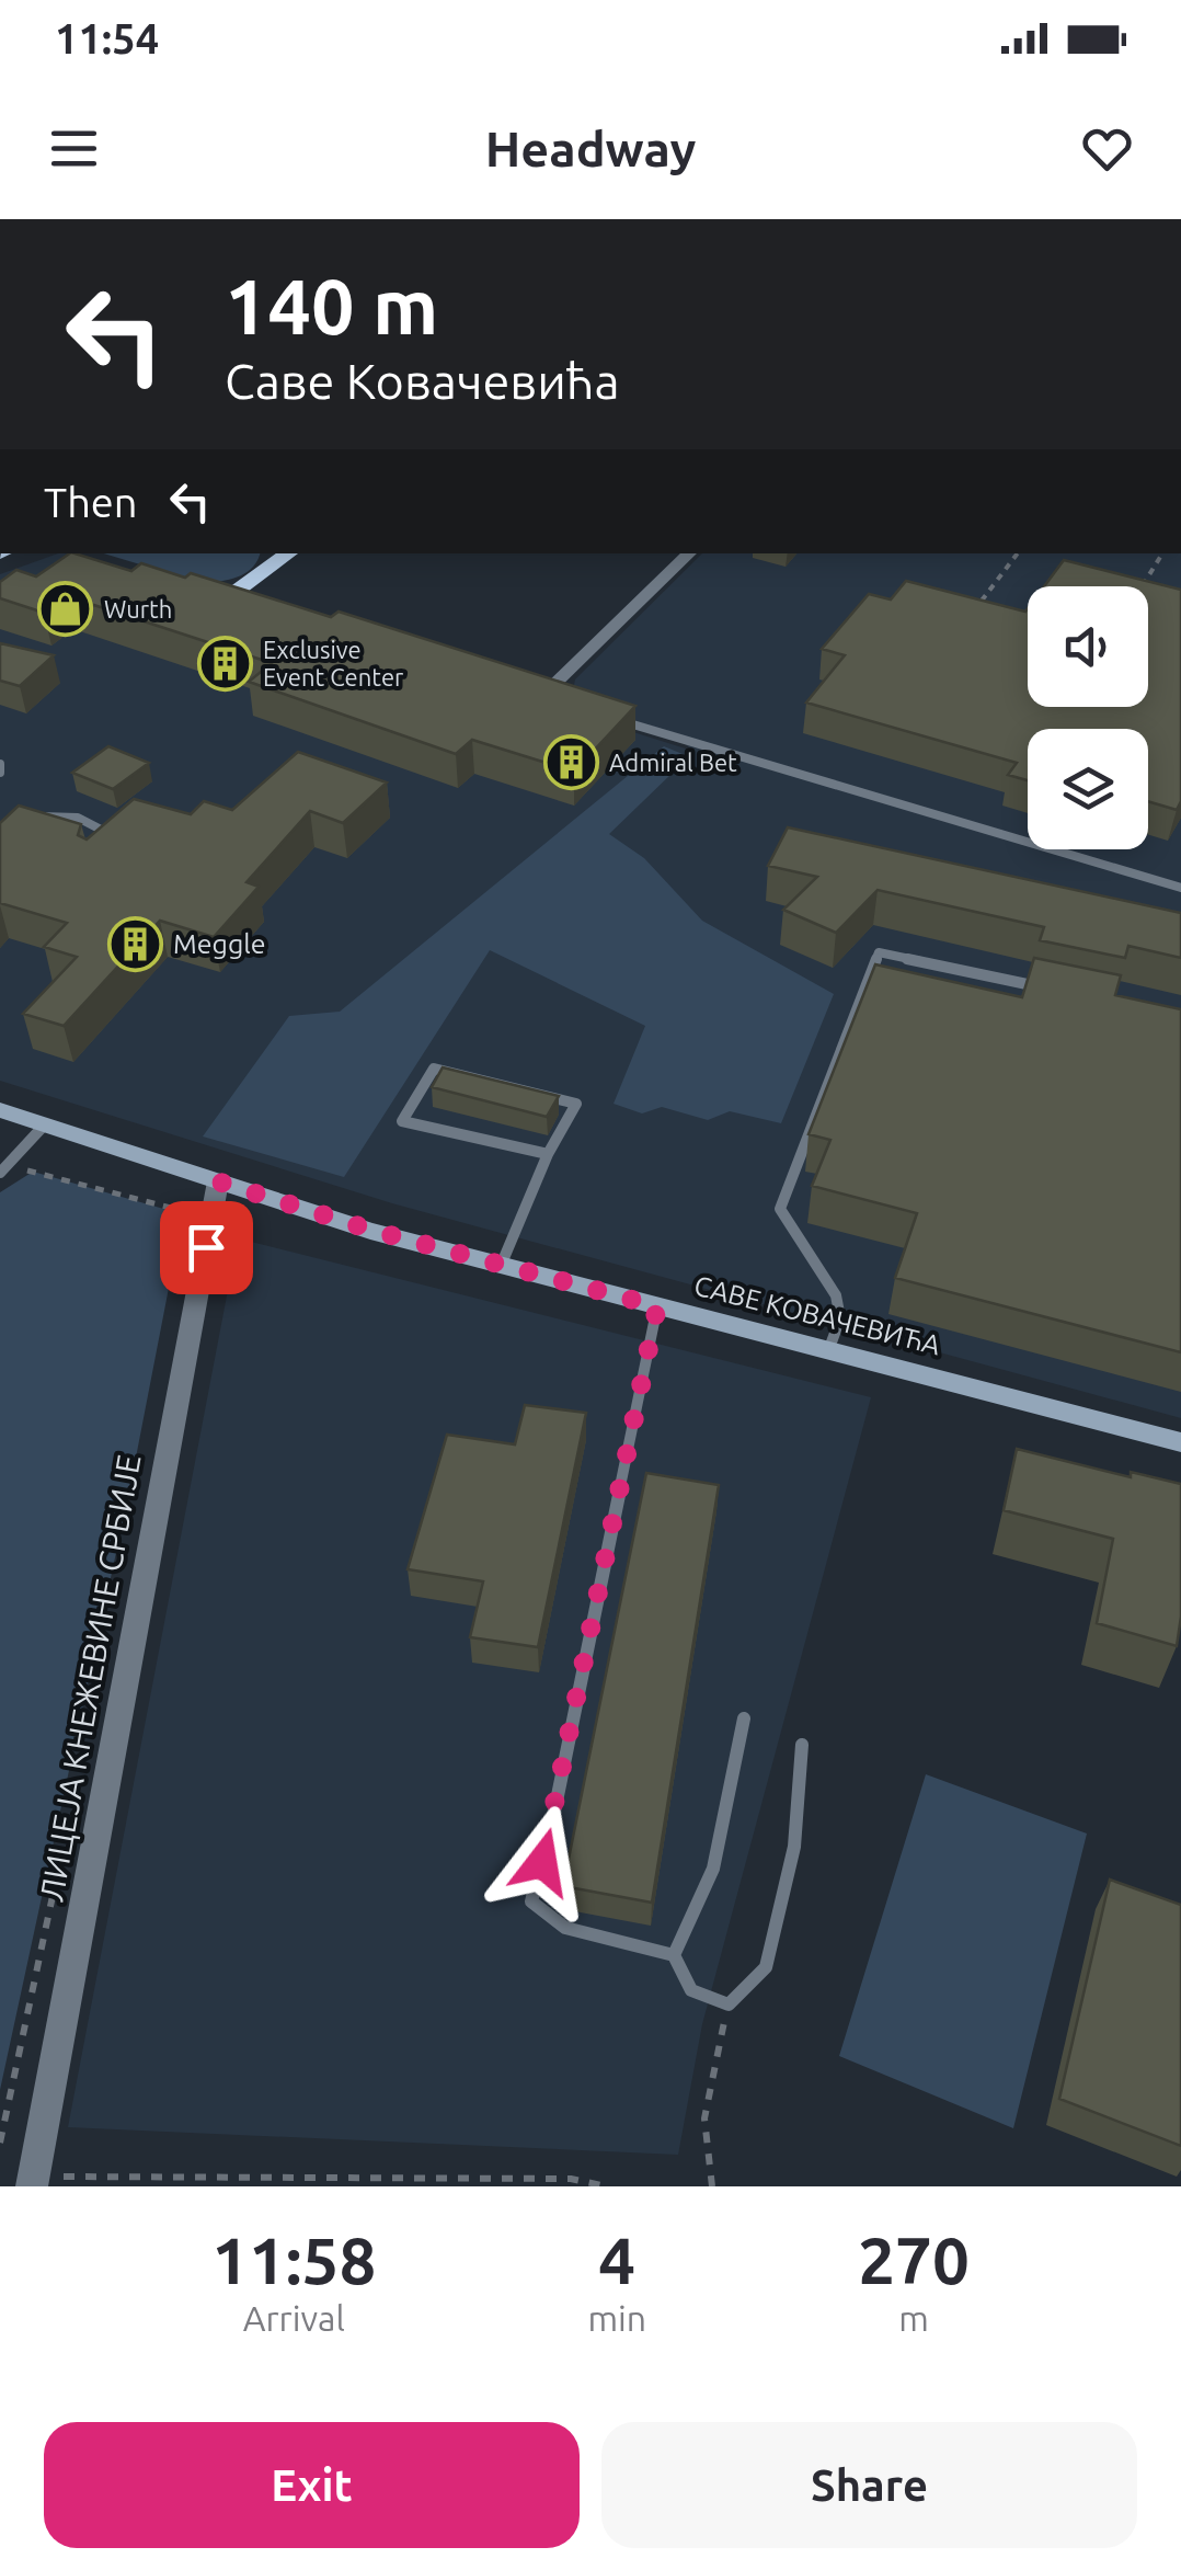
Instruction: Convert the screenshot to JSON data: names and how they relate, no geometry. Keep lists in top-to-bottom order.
{
  "streets": {
    "street": ["САВЕ КОВАЧЕВИЋА", "ЛИЦЕЈА КНЕЖЕВИНЕ СРБИЈЕ"]
  },
  "crossings": [
    ["САВЕ КОВАЧЕВИЋА", "ЛИЦЕЈА КНЕЖЕВИНЕ СРБИЈЕ"]
  ],
  "places": {
    "shop": ["Wurth"],
    "building": ["Exclusive Event Center", "Admiral Bet", "Meggle"]
  },
  "page": {
    "status": "11:54",
    "header": "Headway",
    "turn": ["140 m", "Саве Ковачевића"],
    "then": "Then",
    "eta": [
      "11:58",
      "Arrival",
      "4",
      "min",
      "270",
      "m"
    ],
    "buttons": ["Exit", "Share"]
  }
}
